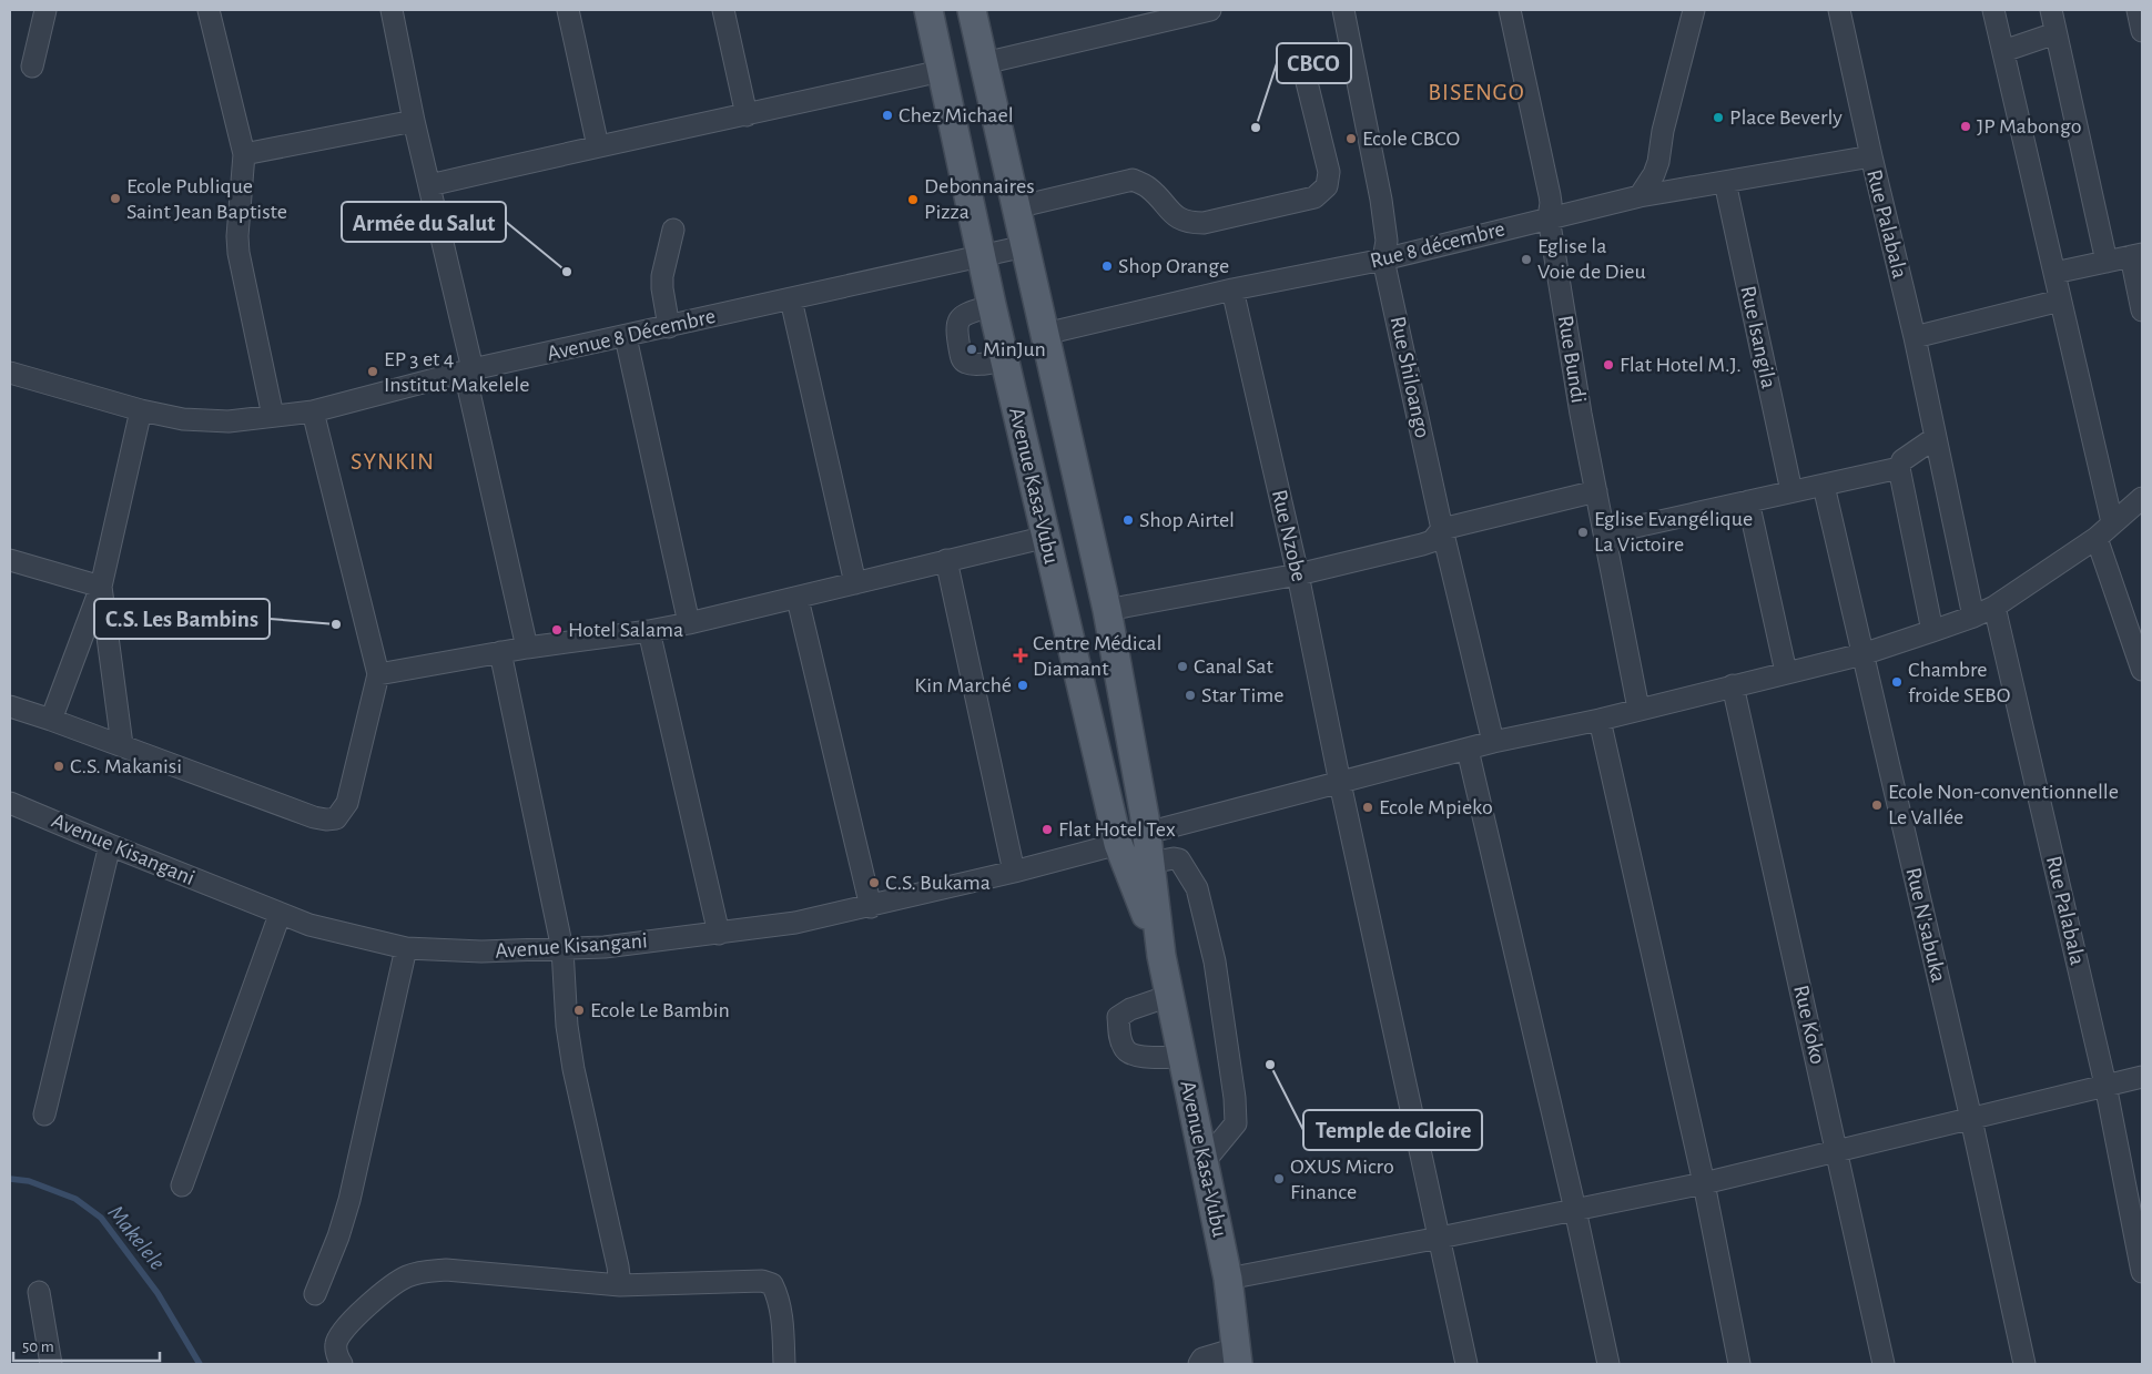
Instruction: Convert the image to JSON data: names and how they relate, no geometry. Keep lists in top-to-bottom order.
{
  "streets": {
    "main road": ["Avenue Kasa-Vubu"],
    "street": [
      "Rue Palabala",
      "Rue 8 décembre",
      "Avenue 8 Décembre",
      "Rue Isangila",
      "Rue Bundi",
      "Rue Shiloango",
      "Rue Nzobe",
      "Avenue Kisangani",
      "Rue N'sabuka",
      "Rue Koko"
    ]
  },
  "crossings": [
    ["Rue Palabala", "Rue 8 décembre"],
    ["Rue Palabala", "Avenue Kisangani"],
    ["Rue 8 décembre", "Rue Isangila"],
    ["Rue 8 décembre", "Rue Bundi"],
    ["Rue 8 décembre", "Rue Shiloango"],
    ["Rue 8 décembre", "Avenue Kasa-Vubu"],
    ["Rue 8 décembre", "Rue Nzobe"],
    ["Avenue 8 Décembre", "Avenue Kasa-Vubu"],
    ["Rue Bundi", "Avenue Kisangani"],
    ["Rue Shiloango", "Avenue Kisangani"],
    ["Avenue Kasa-Vubu", "Avenue Kisangani"],
    ["Rue Nzobe", "Avenue Kisangani"],
    ["Avenue Kisangani", "Rue N'sabuka"],
    ["Avenue Kisangani", "Rue Koko"]
  ],
  "districts": ["BISENGO", "SYNKIN"],
  "water": ["Makelele"],
  "places": {
    "other": [
      "Chez Michael",
      "Place Beverly",
      "JP Mabongo",
      "CBCO",
      "Ecole CBCO",
      "Ecole Publique Saint Jean Baptiste",
      "Debonnaires Pizza",
      "Eglise la Voie de Dieu",
      "Shop Orange",
      "Armée du Salut",
      "MinJun",
      "Flat Hotel M.J.",
      "EP 3 et 4 Institut Makelele",
      "Shop Airtel",
      "Eglise Evangélique La Victoire",
      "C.S. Les Bambins",
      "Hotel Salama",
      "Canal Sat",
      "Chambre froide SEBO",
      "Kin Marché",
      "Star Time",
      "C.S. Makanisi",
      "Ecole Non-conventionnelle Le Vallée",
      "Ecole Mpieko",
      "Flat Hotel Tex",
      "C.S. Bukama",
      "Ecole Le Bambin",
      "Temple de Gloire",
      "OXUS Micro Finance"
    ],
    "health": ["Centre Médical Diamant"]
  },
  "scale_bar": "50 m"
}
